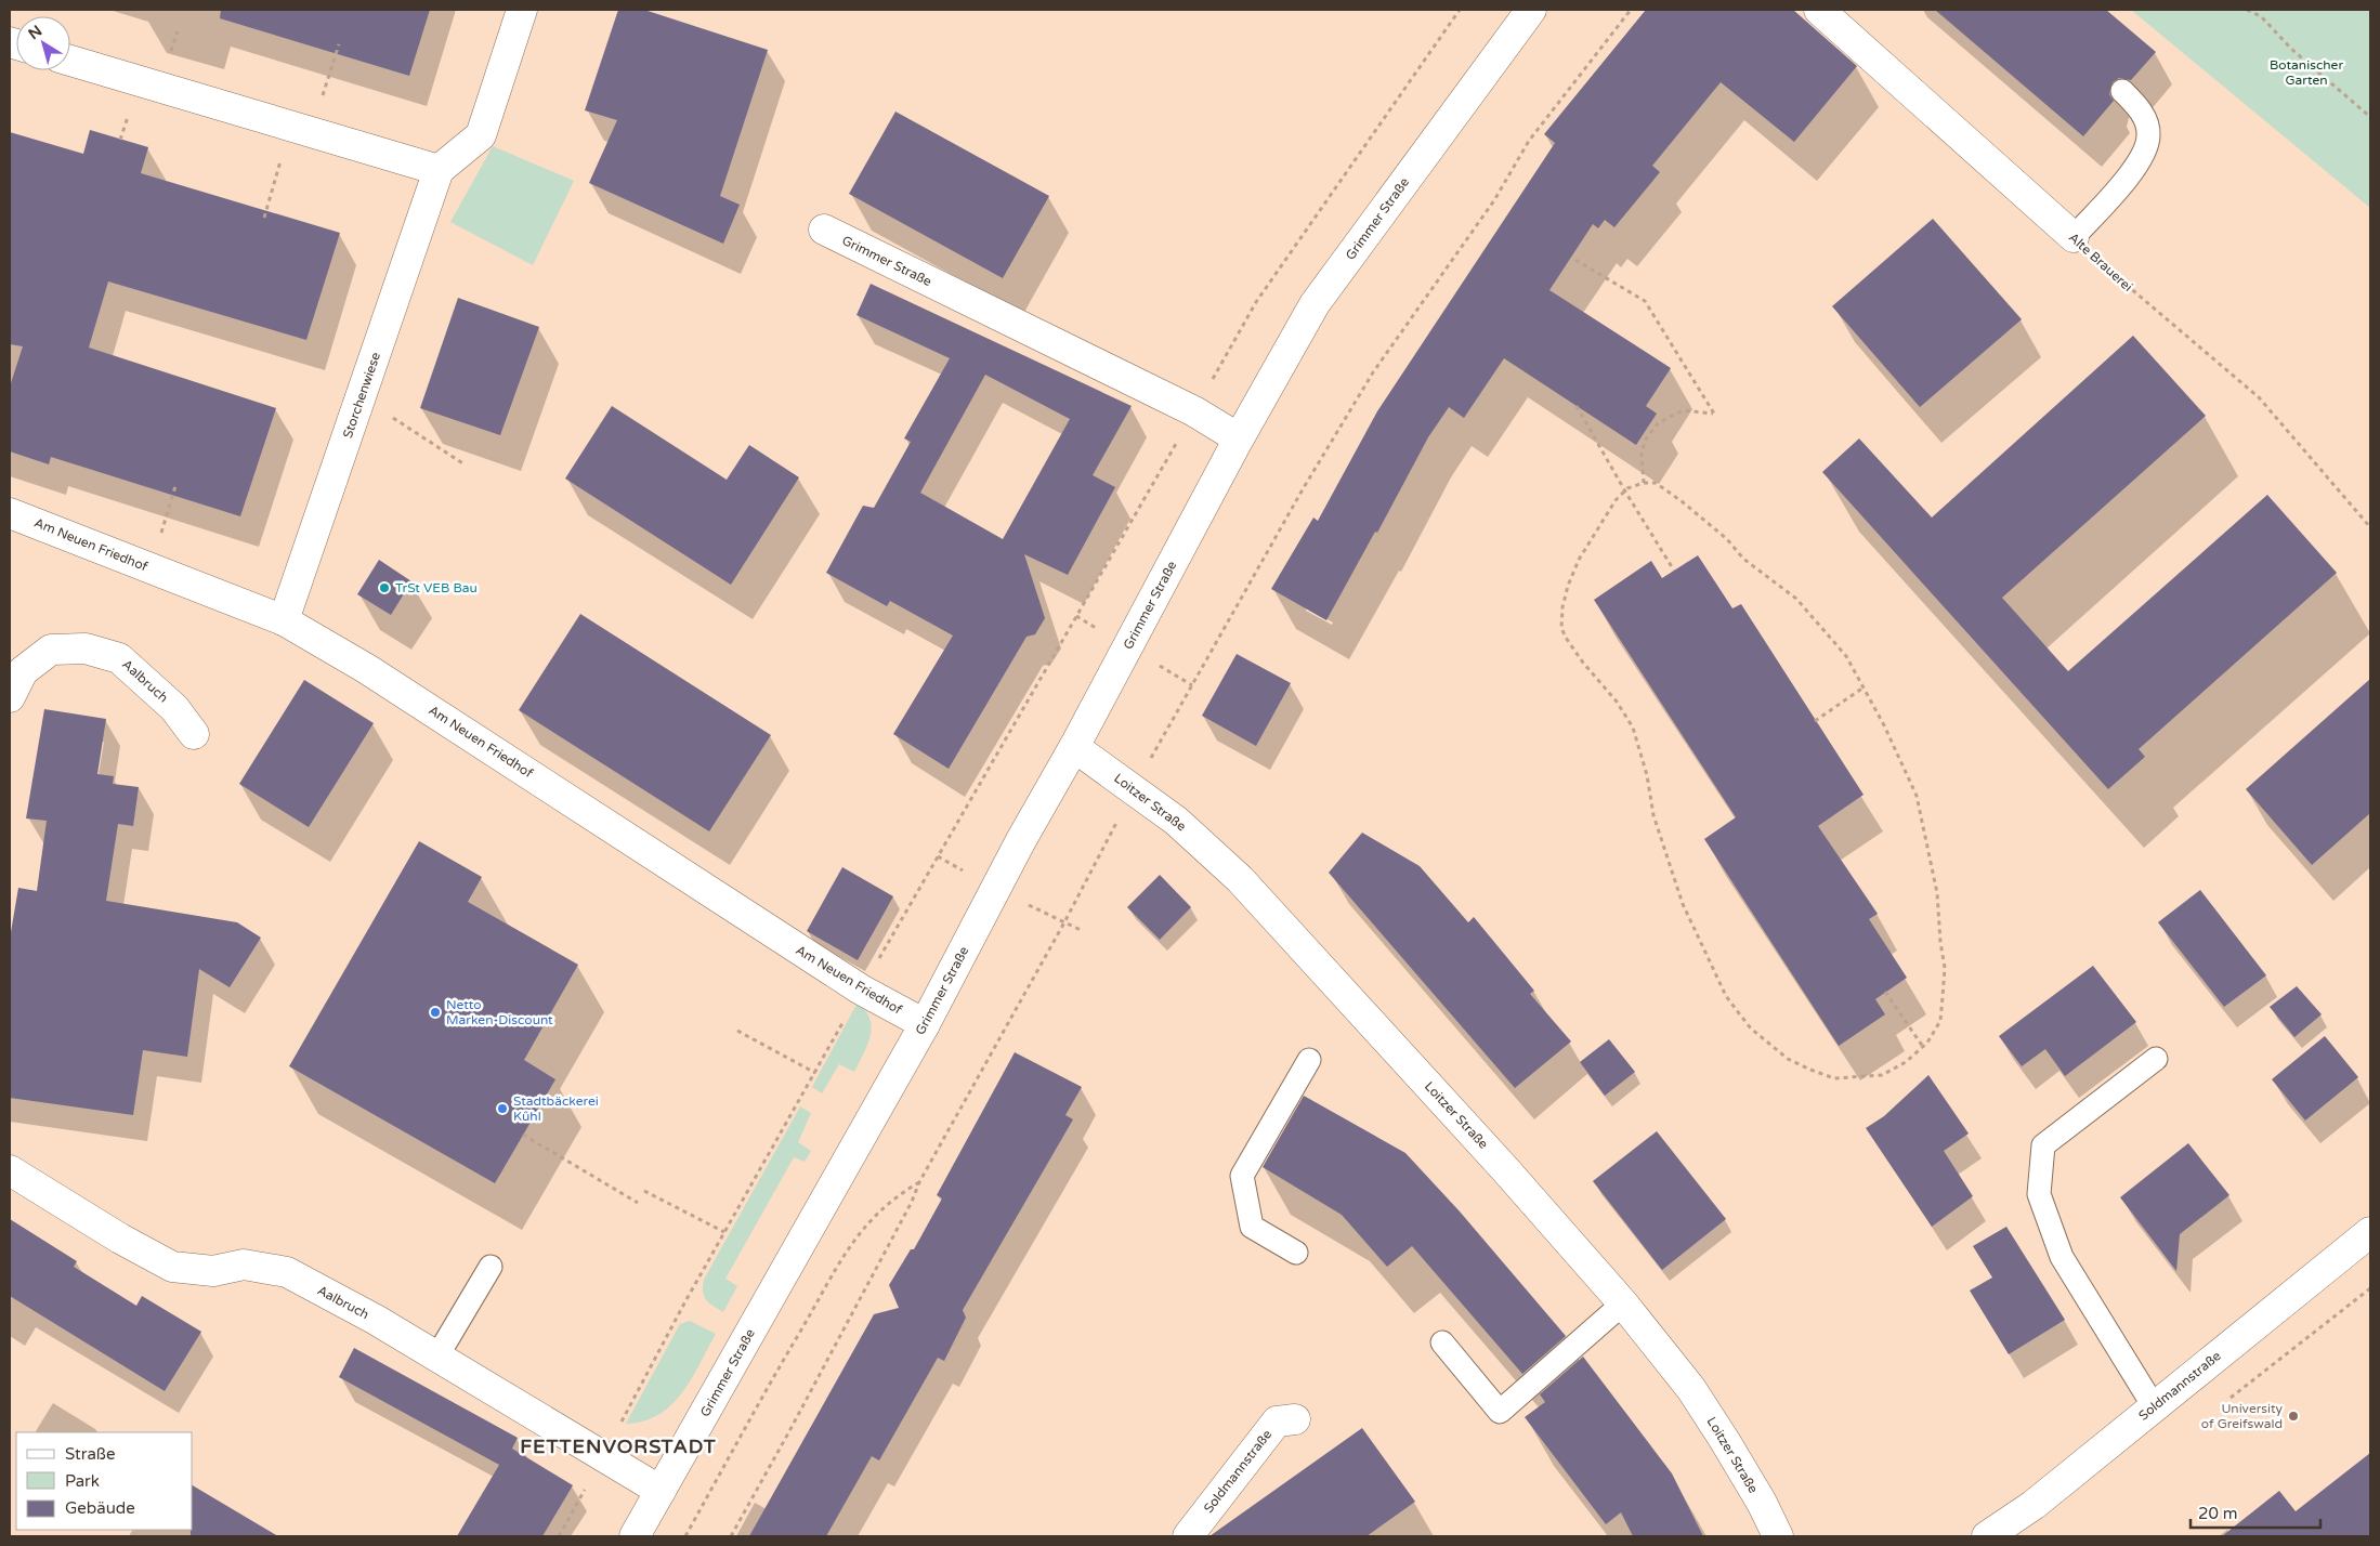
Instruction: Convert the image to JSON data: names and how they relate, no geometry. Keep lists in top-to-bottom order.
{
  "streets": {
    "street": [
      "Grimmer Straße",
      "Alte Brauerei",
      "Storchenwiese",
      "Am Neuen Friedhof",
      "Aalbruch",
      "Loitzer Straße",
      "Soldmannstraße"
    ]
  },
  "crossings": [
    ["Grimmer Straße", "Am Neuen Friedhof"],
    ["Grimmer Straße", "Aalbruch"],
    ["Grimmer Straße", "Loitzer Straße"],
    ["Storchenwiese", "Am Neuen Friedhof"]
  ],
  "districts": ["FETTENVORSTADT"],
  "parks": ["Botanischer Garten"],
  "places": [
    "TrSt VEB Bau",
    "Netto Marken-Discount",
    "Stadtbäckerei Kühl",
    "University of Greifswald"
  ],
  "legend": ["Straße", "Park", "Gebäude"],
  "scale_bar": "20 m",
  "north": "top left"
}
